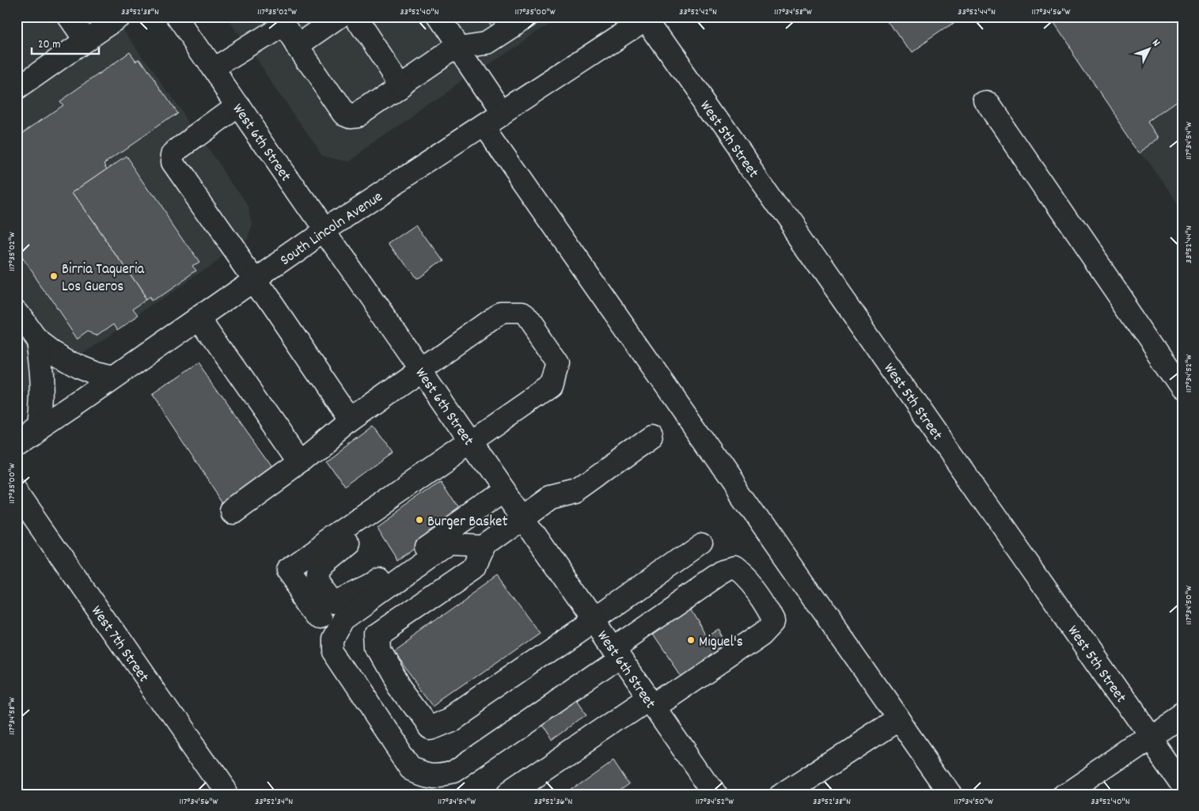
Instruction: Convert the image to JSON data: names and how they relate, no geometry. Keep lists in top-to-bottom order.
{
  "streets": {
    "main road": [
      "West 5th Street",
      "West 6th Street",
      "South Lincoln Avenue",
      "West 7th Street"
    ]
  },
  "crossings": [
    ["West 5th Street", "South Lincoln Avenue"],
    ["West 6th Street", "South Lincoln Avenue"]
  ],
  "places": ["Birria Taqueria Los Gueros", "Burger Basket", "Miguel's"],
  "scale_bar": "20 m",
  "north": "top right",
  "coordinates": [
    "33°52'38\"N",
    "117°35'02\"W",
    "33°52'40\"N",
    "117°35'00\"W",
    "33°52'42\"N",
    "117°34'58\"W",
    "33°52'44\"N",
    "117°34'56\"W",
    "117°34'54\"W",
    "117°34'52\"W",
    "117°34'50\"W",
    "33°52'34\"N",
    "33°52'36\"N"
  ]
}
